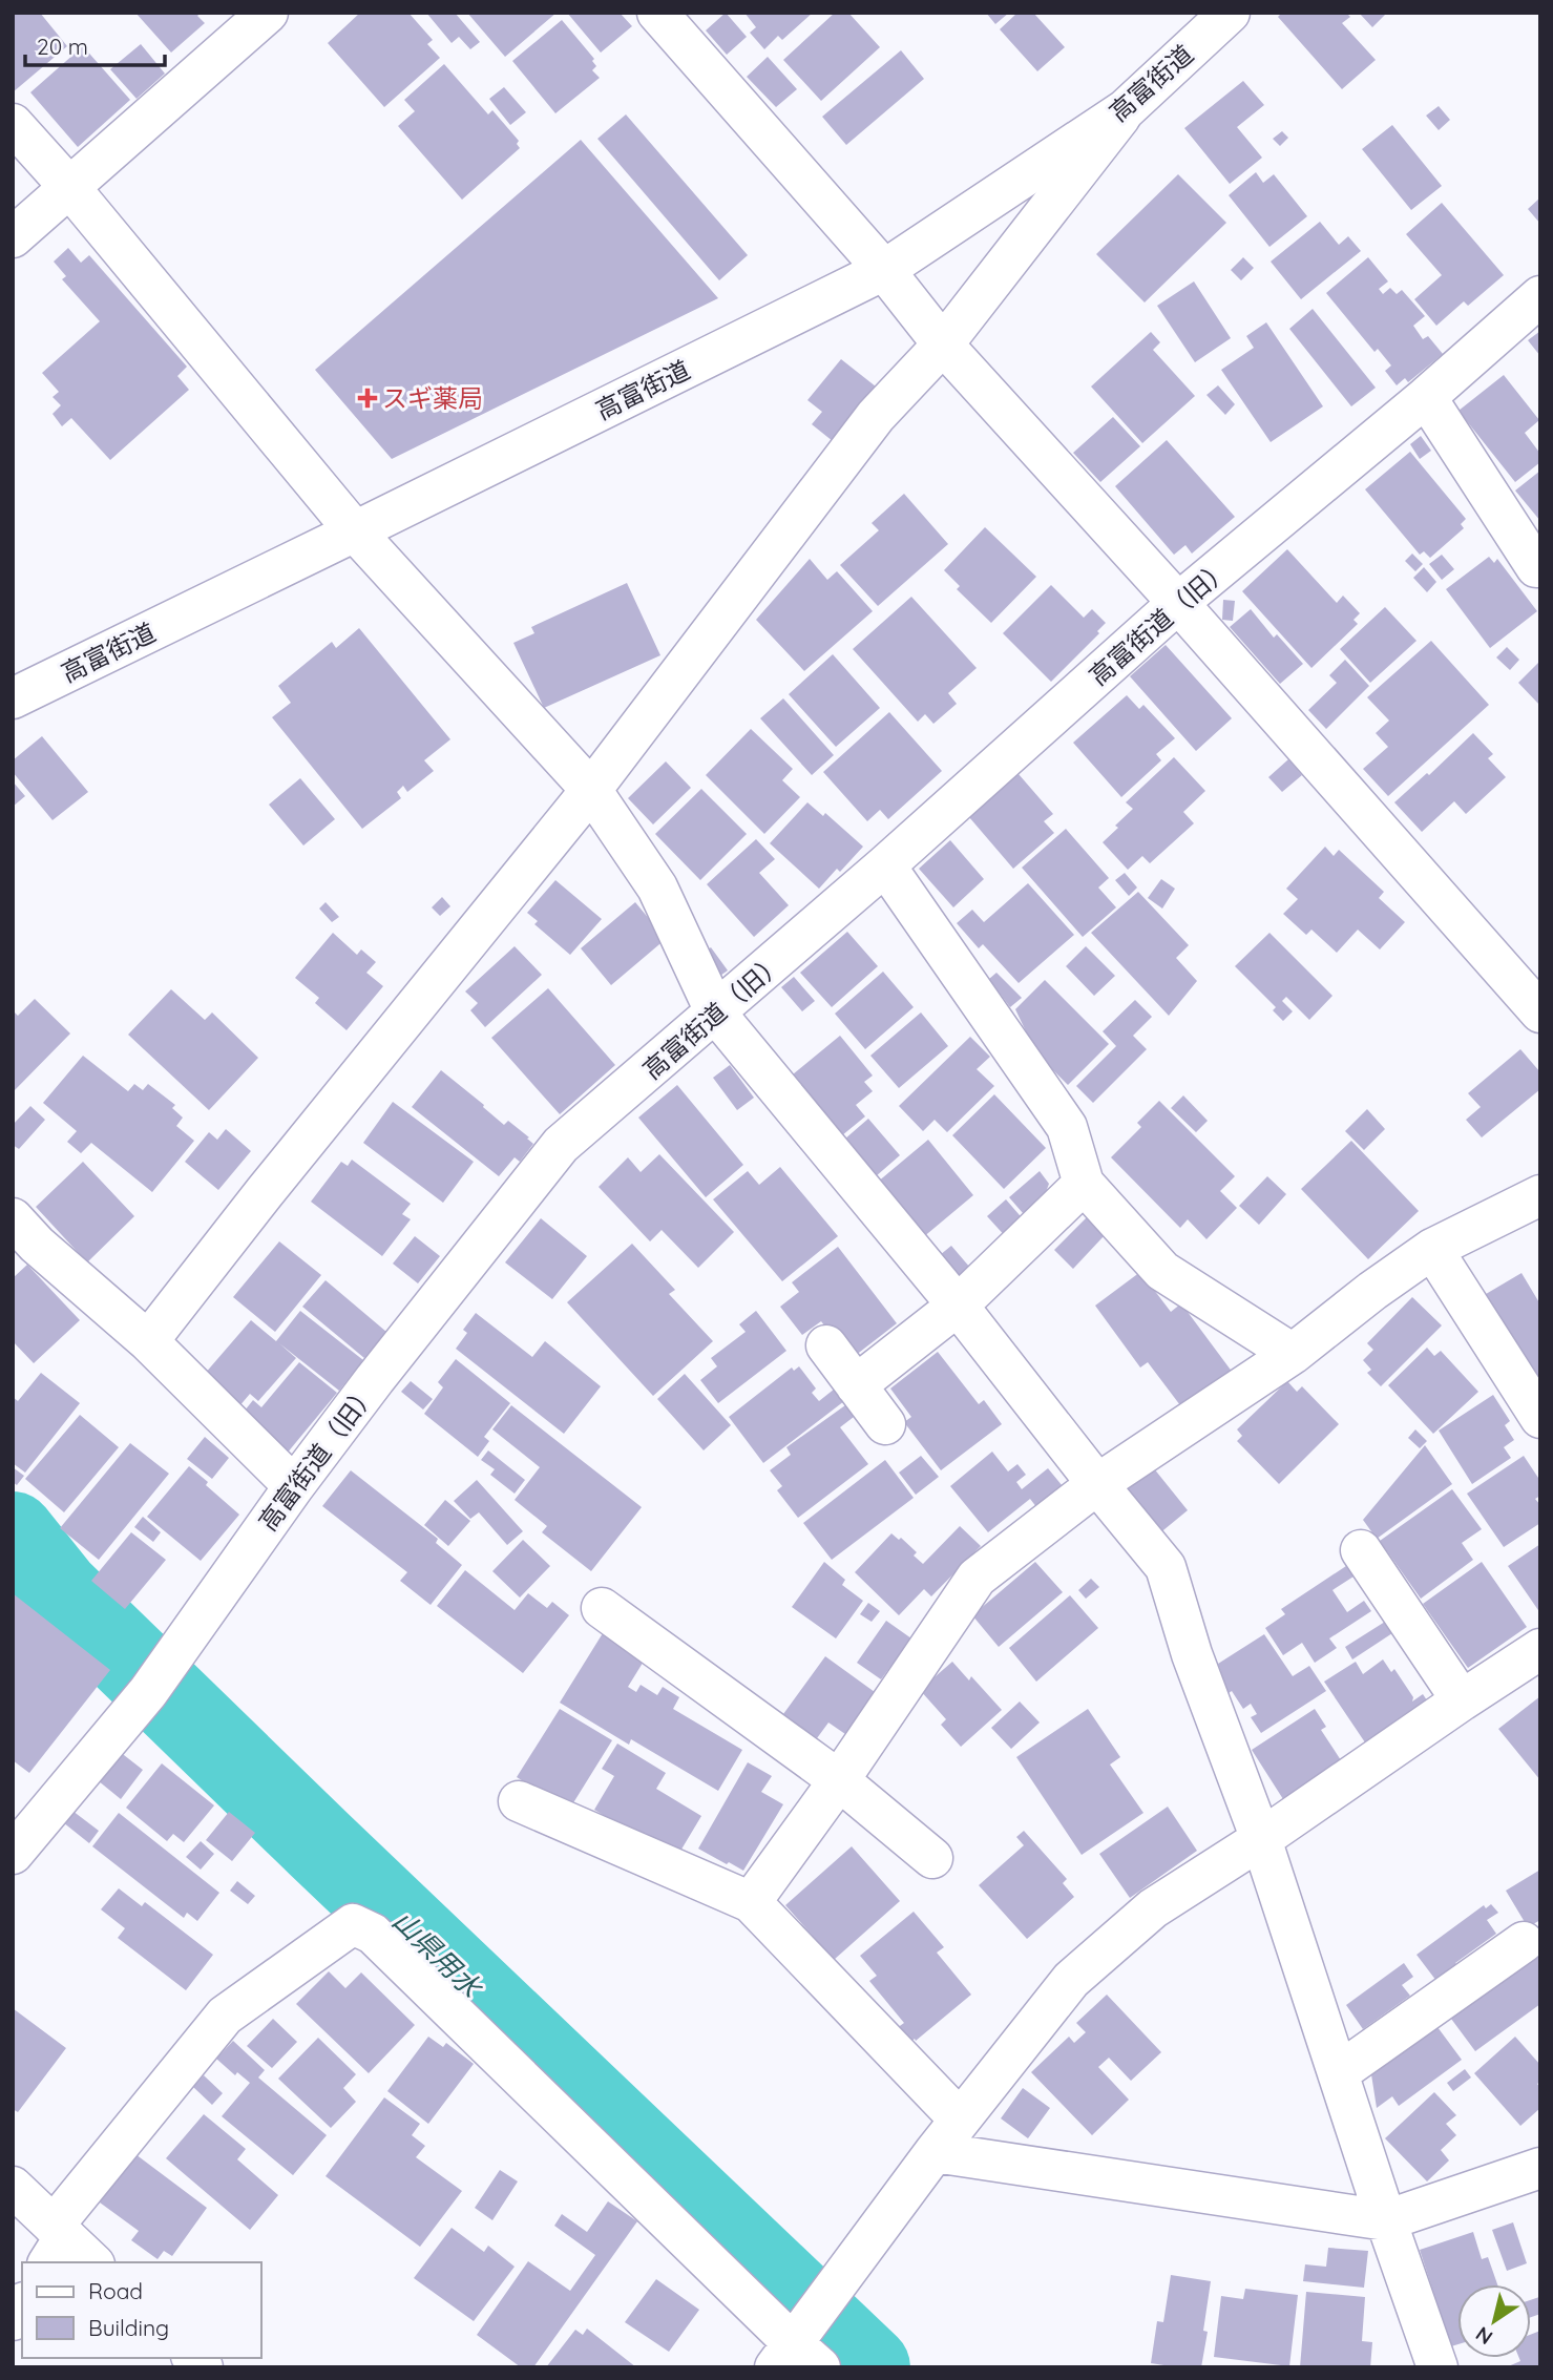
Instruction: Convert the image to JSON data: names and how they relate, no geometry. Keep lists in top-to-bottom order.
{
  "streets": {
    "street": ["高富街道", "高富街道（旧）"]
  },
  "water": ["山県用水"],
  "places": {
    "health": ["スギ薬局"]
  },
  "legend": ["Road", "Building"],
  "scale_bar": "20 m",
  "north": "bottom left"
}
